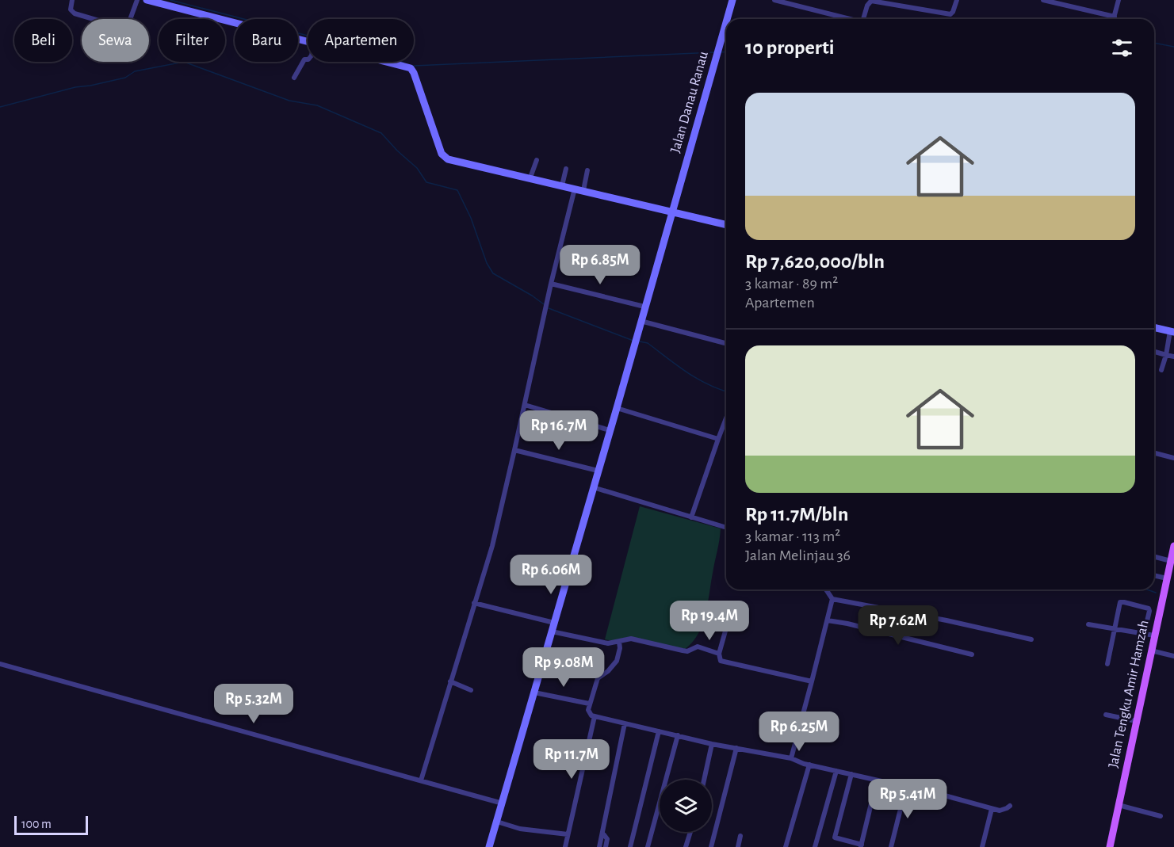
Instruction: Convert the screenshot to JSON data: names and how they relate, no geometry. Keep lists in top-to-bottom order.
{
  "streets": {
    "main road": ["Jalan Tengku Amir Hamzah"],
    "street": ["Jalan Danau Ranau"]
  },
  "scale_bar": "100 m",
  "page": {
    "chip": [
      "Beli",
      "Sewa",
      "Filter",
      "Baru",
      "Apartemen"
    ],
    "heading": "10 properti",
    "list": [
      {
        "name": "Rp 7,620,000/bln",
        "note": "3 kamar · 89 m² · Apartemen"
      },
      {
        "name": "Rp 11.7M/bln",
        "note": "3 kamar · 113 m² · Jalan Melinjau 36"
      }
    ],
    "price": [
      "Rp 6.85M",
      "Rp 16.7M",
      "Rp 6.06M",
      "Rp 19.4M",
      "Rp 7.62M",
      "Rp 9.08M",
      "Rp 5.32M",
      "Rp 6.25M",
      "Rp 11.7M",
      "Rp 5.41M"
    ],
    "scale": "100 m"
  }
}
